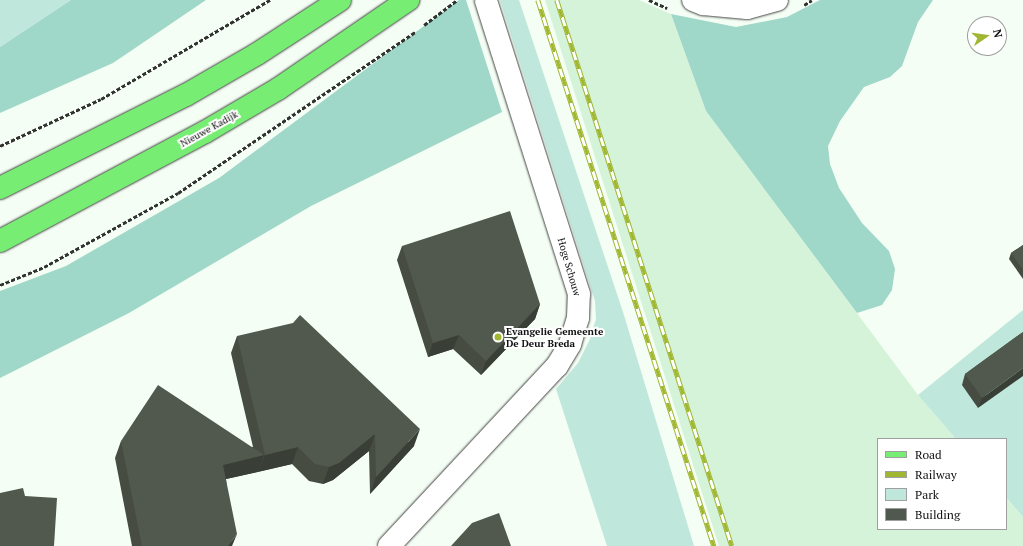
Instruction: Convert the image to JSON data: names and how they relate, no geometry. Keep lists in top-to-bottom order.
{
  "streets": {
    "main road": ["Nieuwe Kadijk"],
    "street": ["Hoge Schouw"]
  },
  "places": ["Evangelie Gemeente De Deur Breda"],
  "legend": [
    "Road",
    "Railway",
    "Park",
    "Building"
  ],
  "north": "right"
}
